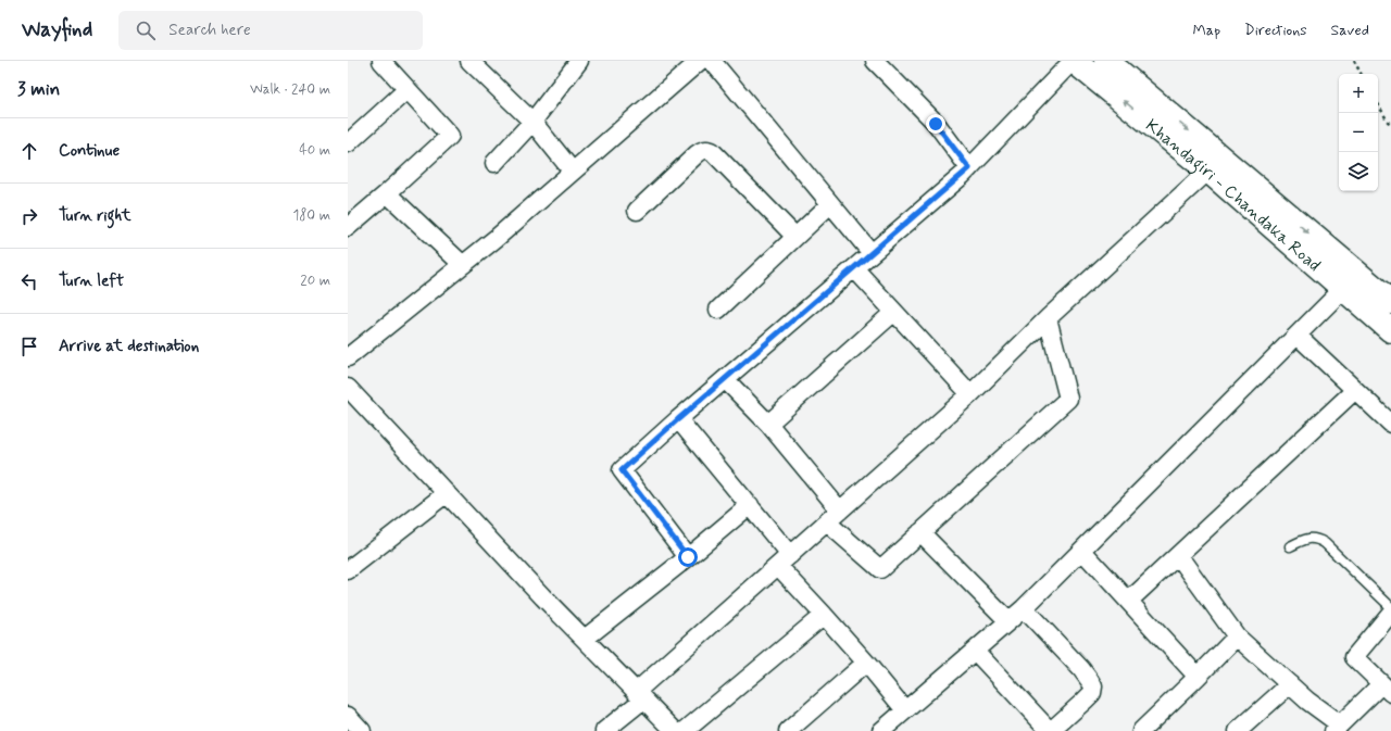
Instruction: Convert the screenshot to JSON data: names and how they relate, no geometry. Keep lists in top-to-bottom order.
{
  "streets": {
    "main road": ["Khandagiri - Chandaka Road"]
  },
  "page": {
    "header": "Wayfind",
    "search": "Search here",
    "nav": ["Map", "Directions", "Saved"],
    "heading": ["3 min", "Walk · 240 m"],
    "map_buttons": ["+", "−"],
    "list": [
      ["Continue", "40 m"],
      ["Turn right", "180 m"],
      ["Turn left", "20 m"],
      "Arrive at destination"
    ]
  }
}
